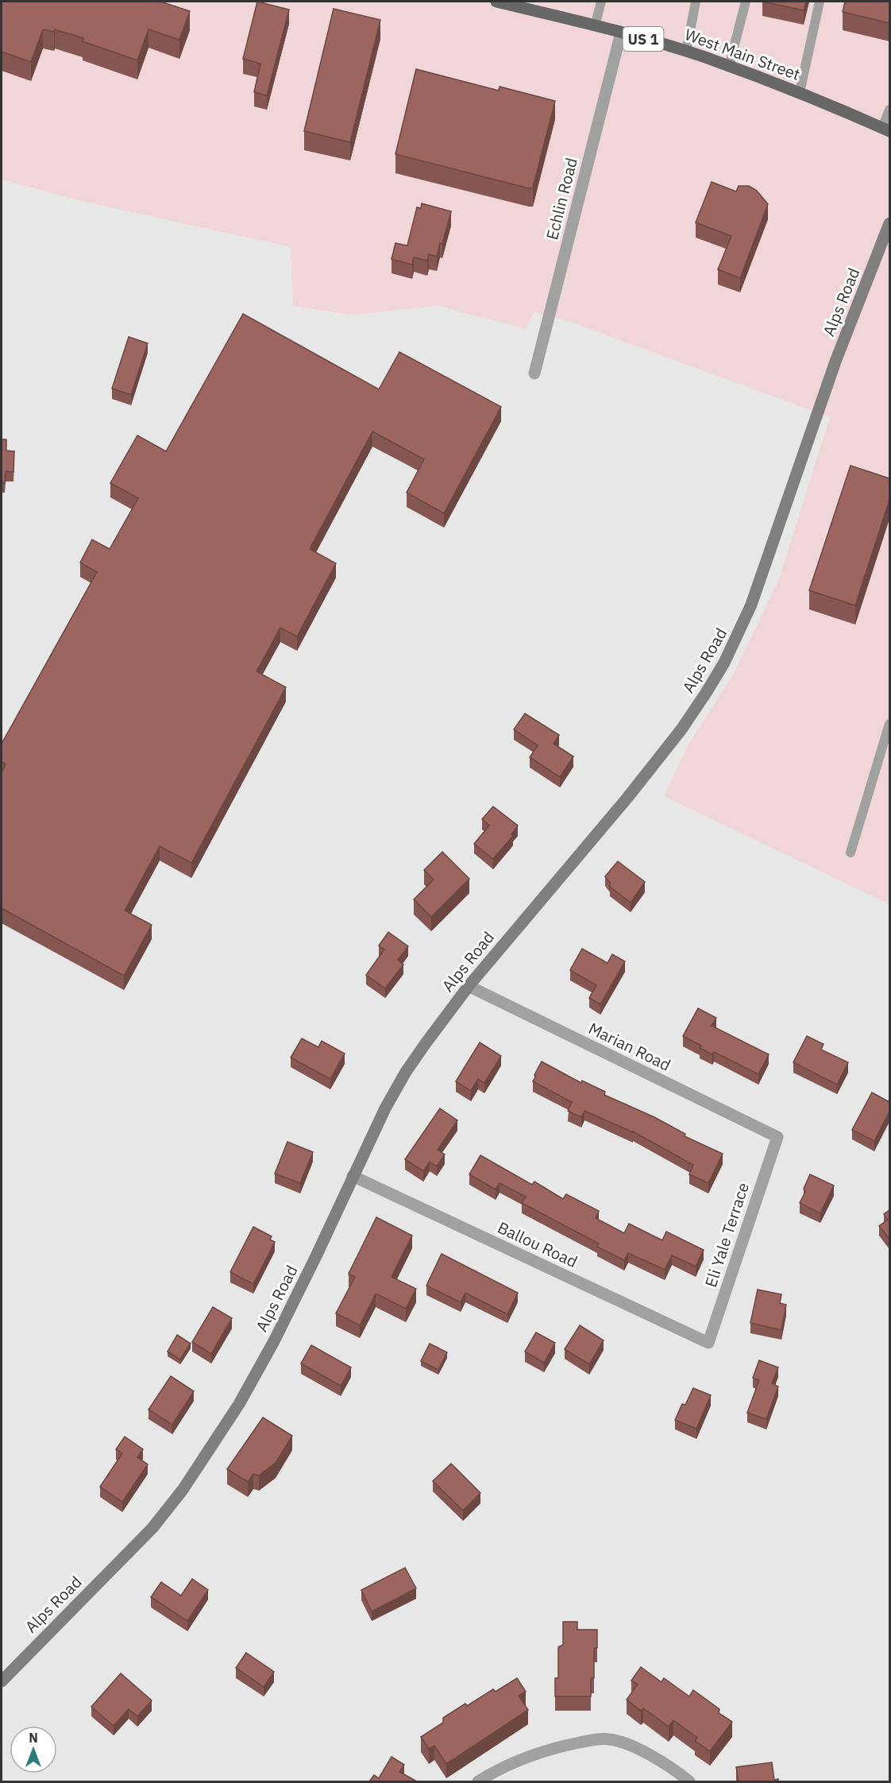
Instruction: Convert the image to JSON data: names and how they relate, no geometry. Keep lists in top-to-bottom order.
{
  "streets": {
    "main road": ["US 1", "West Main Street"],
    "street": [
      "Echlin Road",
      "Alps Road",
      "Marian Road",
      "Eli Yale Terrace",
      "Ballou Road"
    ]
  },
  "crossings": [
    ["West Main Street", "Echlin Road"],
    ["Alps Road", "Marian Road"],
    ["Alps Road", "Ballou Road"],
    ["Marian Road", "Eli Yale Terrace"],
    ["Eli Yale Terrace", "Ballou Road"]
  ],
  "north": "top"
}
